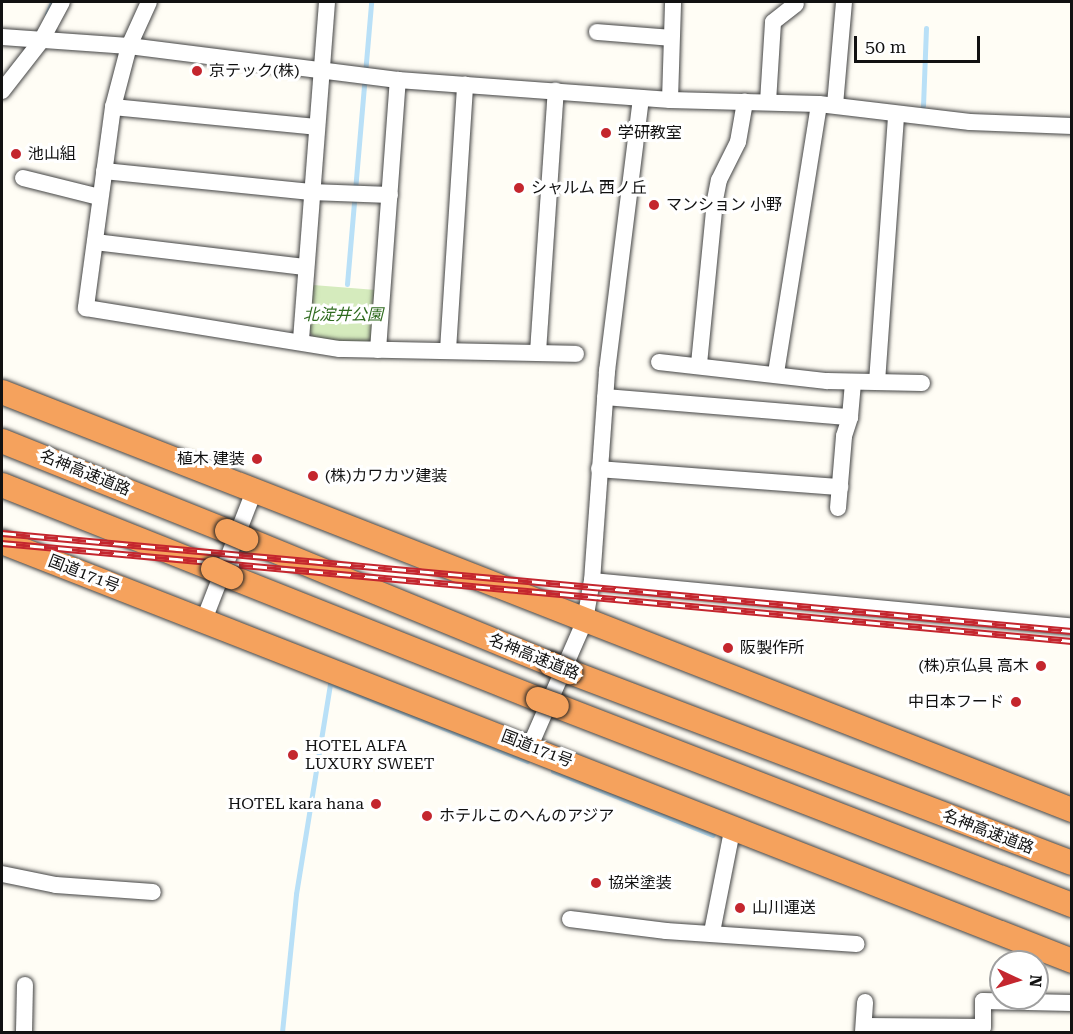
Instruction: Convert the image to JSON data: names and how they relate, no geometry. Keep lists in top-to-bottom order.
{
  "streets": {
    "highway": ["名神高速道路", "国道171号"]
  },
  "parks": ["北淀井公園"],
  "places": [
    "京テック(株)",
    "学研教室",
    "池山組",
    "シャルム 西ノ丘",
    "マンション 小野",
    "植木 建装",
    "(株)カワカツ建装",
    "阪製作所",
    "(株)京仏具 高木",
    "中日本フード",
    "HOTEL ALFA LUXURY SWEET",
    "HOTEL kara hana",
    "ホテルこのへんのアジア",
    "協栄塗装",
    "山川運送"
  ],
  "scale_bar": "50 m",
  "north": "right"
}
